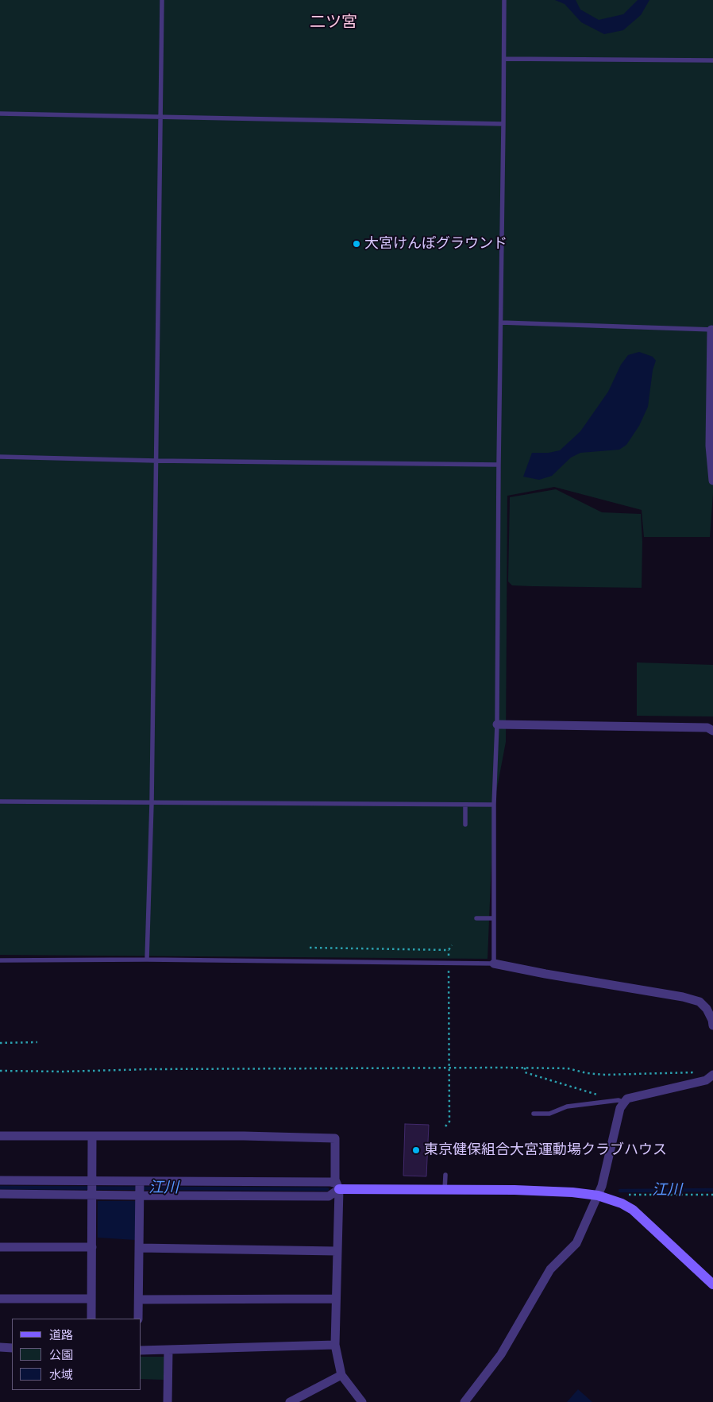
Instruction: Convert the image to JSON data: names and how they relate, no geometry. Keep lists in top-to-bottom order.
{
  "districts": ["二ツ宮"],
  "water": ["江川"],
  "places": ["大宮けんぽグラウンド", "東京健保組合大宮運動場クラブハウス"],
  "legend": ["道路", "公園", "水域"]
}
